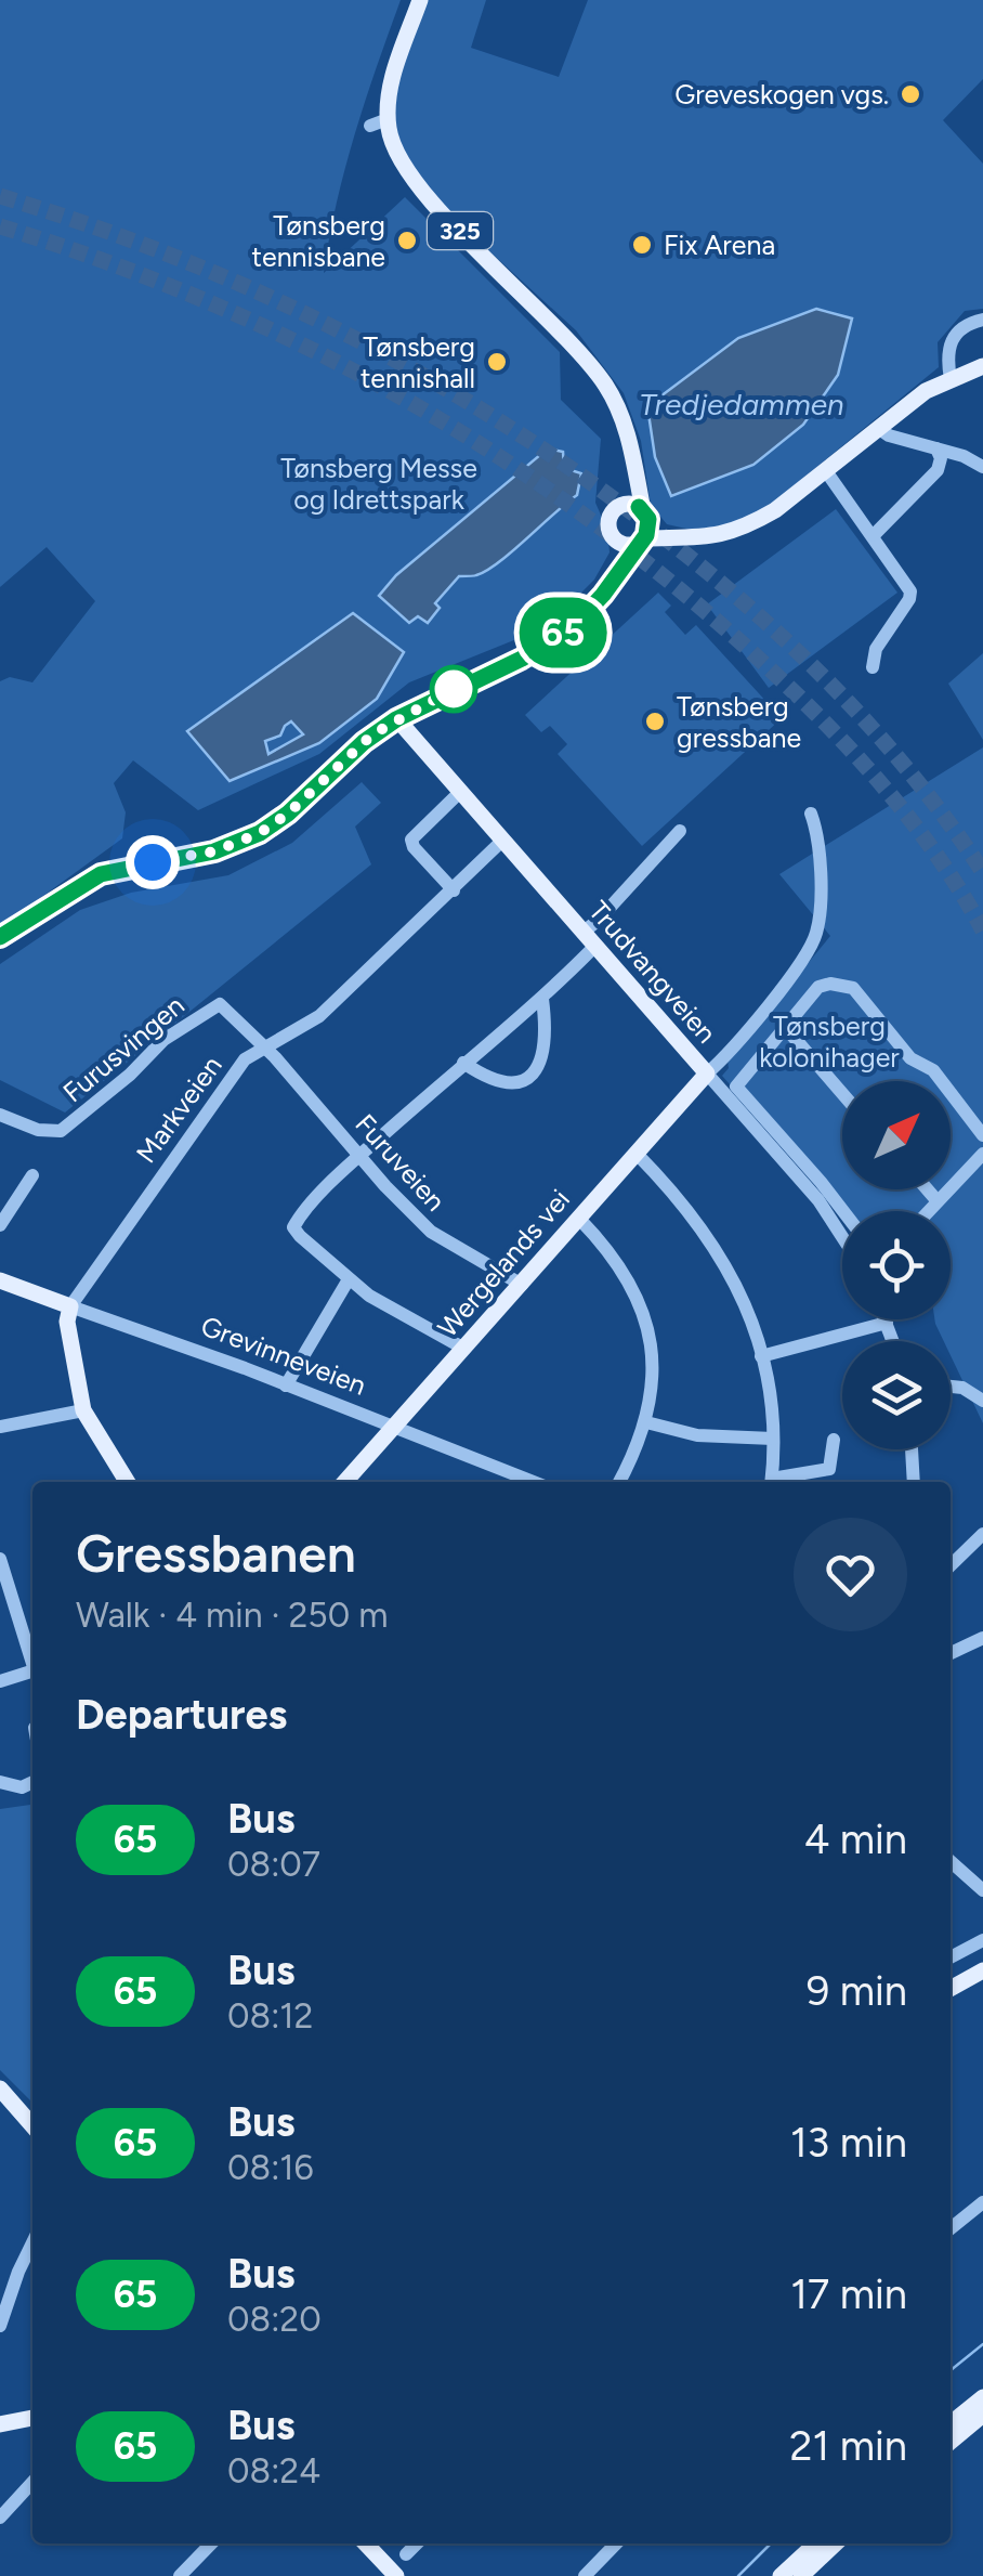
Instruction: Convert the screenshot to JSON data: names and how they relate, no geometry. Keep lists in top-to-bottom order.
{
  "streets": {
    "main road": [
      "325",
      "Trudvangveien",
      "Wergelands vei",
      "Grevinneveien"
    ],
    "street": ["Furusvingen", "Markveien", "Furuveien"]
  },
  "crossings": [
    ["325", "Trudvangveien"],
    ["Trudvangveien", "Markveien"],
    ["Trudvangveien", "Wergelands vei"],
    ["Furusvingen", "Markveien"],
    ["Furusvingen", "Furuveien"],
    ["Markveien", "Furuveien"],
    ["Markveien", "Grevinneveien"],
    ["Furuveien", "Wergelands vei"],
    ["Wergelands vei", "Grevinneveien"]
  ],
  "water": ["Tredjedammen"],
  "parks": ["Tønsberg Messe og Idrettspark", "Tønsberg kolonihager"],
  "places": [
    "Greveskogen vgs.",
    "Tønsberg tennisbane",
    "Fix Arena",
    "Tønsberg tennishall",
    "Tønsberg gressbane"
  ],
  "lines": ["bus line 65"],
  "north": "top right",
  "page": {
    "on_map": "65",
    "heading": [
      ["Gressbanen", "Walk · 4 min · 250 m"],
      "Departures"
    ],
    "list": [
      {
        "mark": "65",
        "name": "Bus",
        "note": "08:07",
        "value": "4 min"
      },
      {
        "mark": "65",
        "name": "Bus",
        "note": "08:12",
        "value": "9 min"
      },
      {
        "mark": "65",
        "name": "Bus",
        "note": "08:16",
        "value": "13 min"
      },
      {
        "mark": "65",
        "name": "Bus",
        "note": "08:20",
        "value": "17 min"
      },
      {
        "mark": "65",
        "name": "Bus",
        "note": "08:24",
        "value": "21 min"
      }
    ]
  }
}
